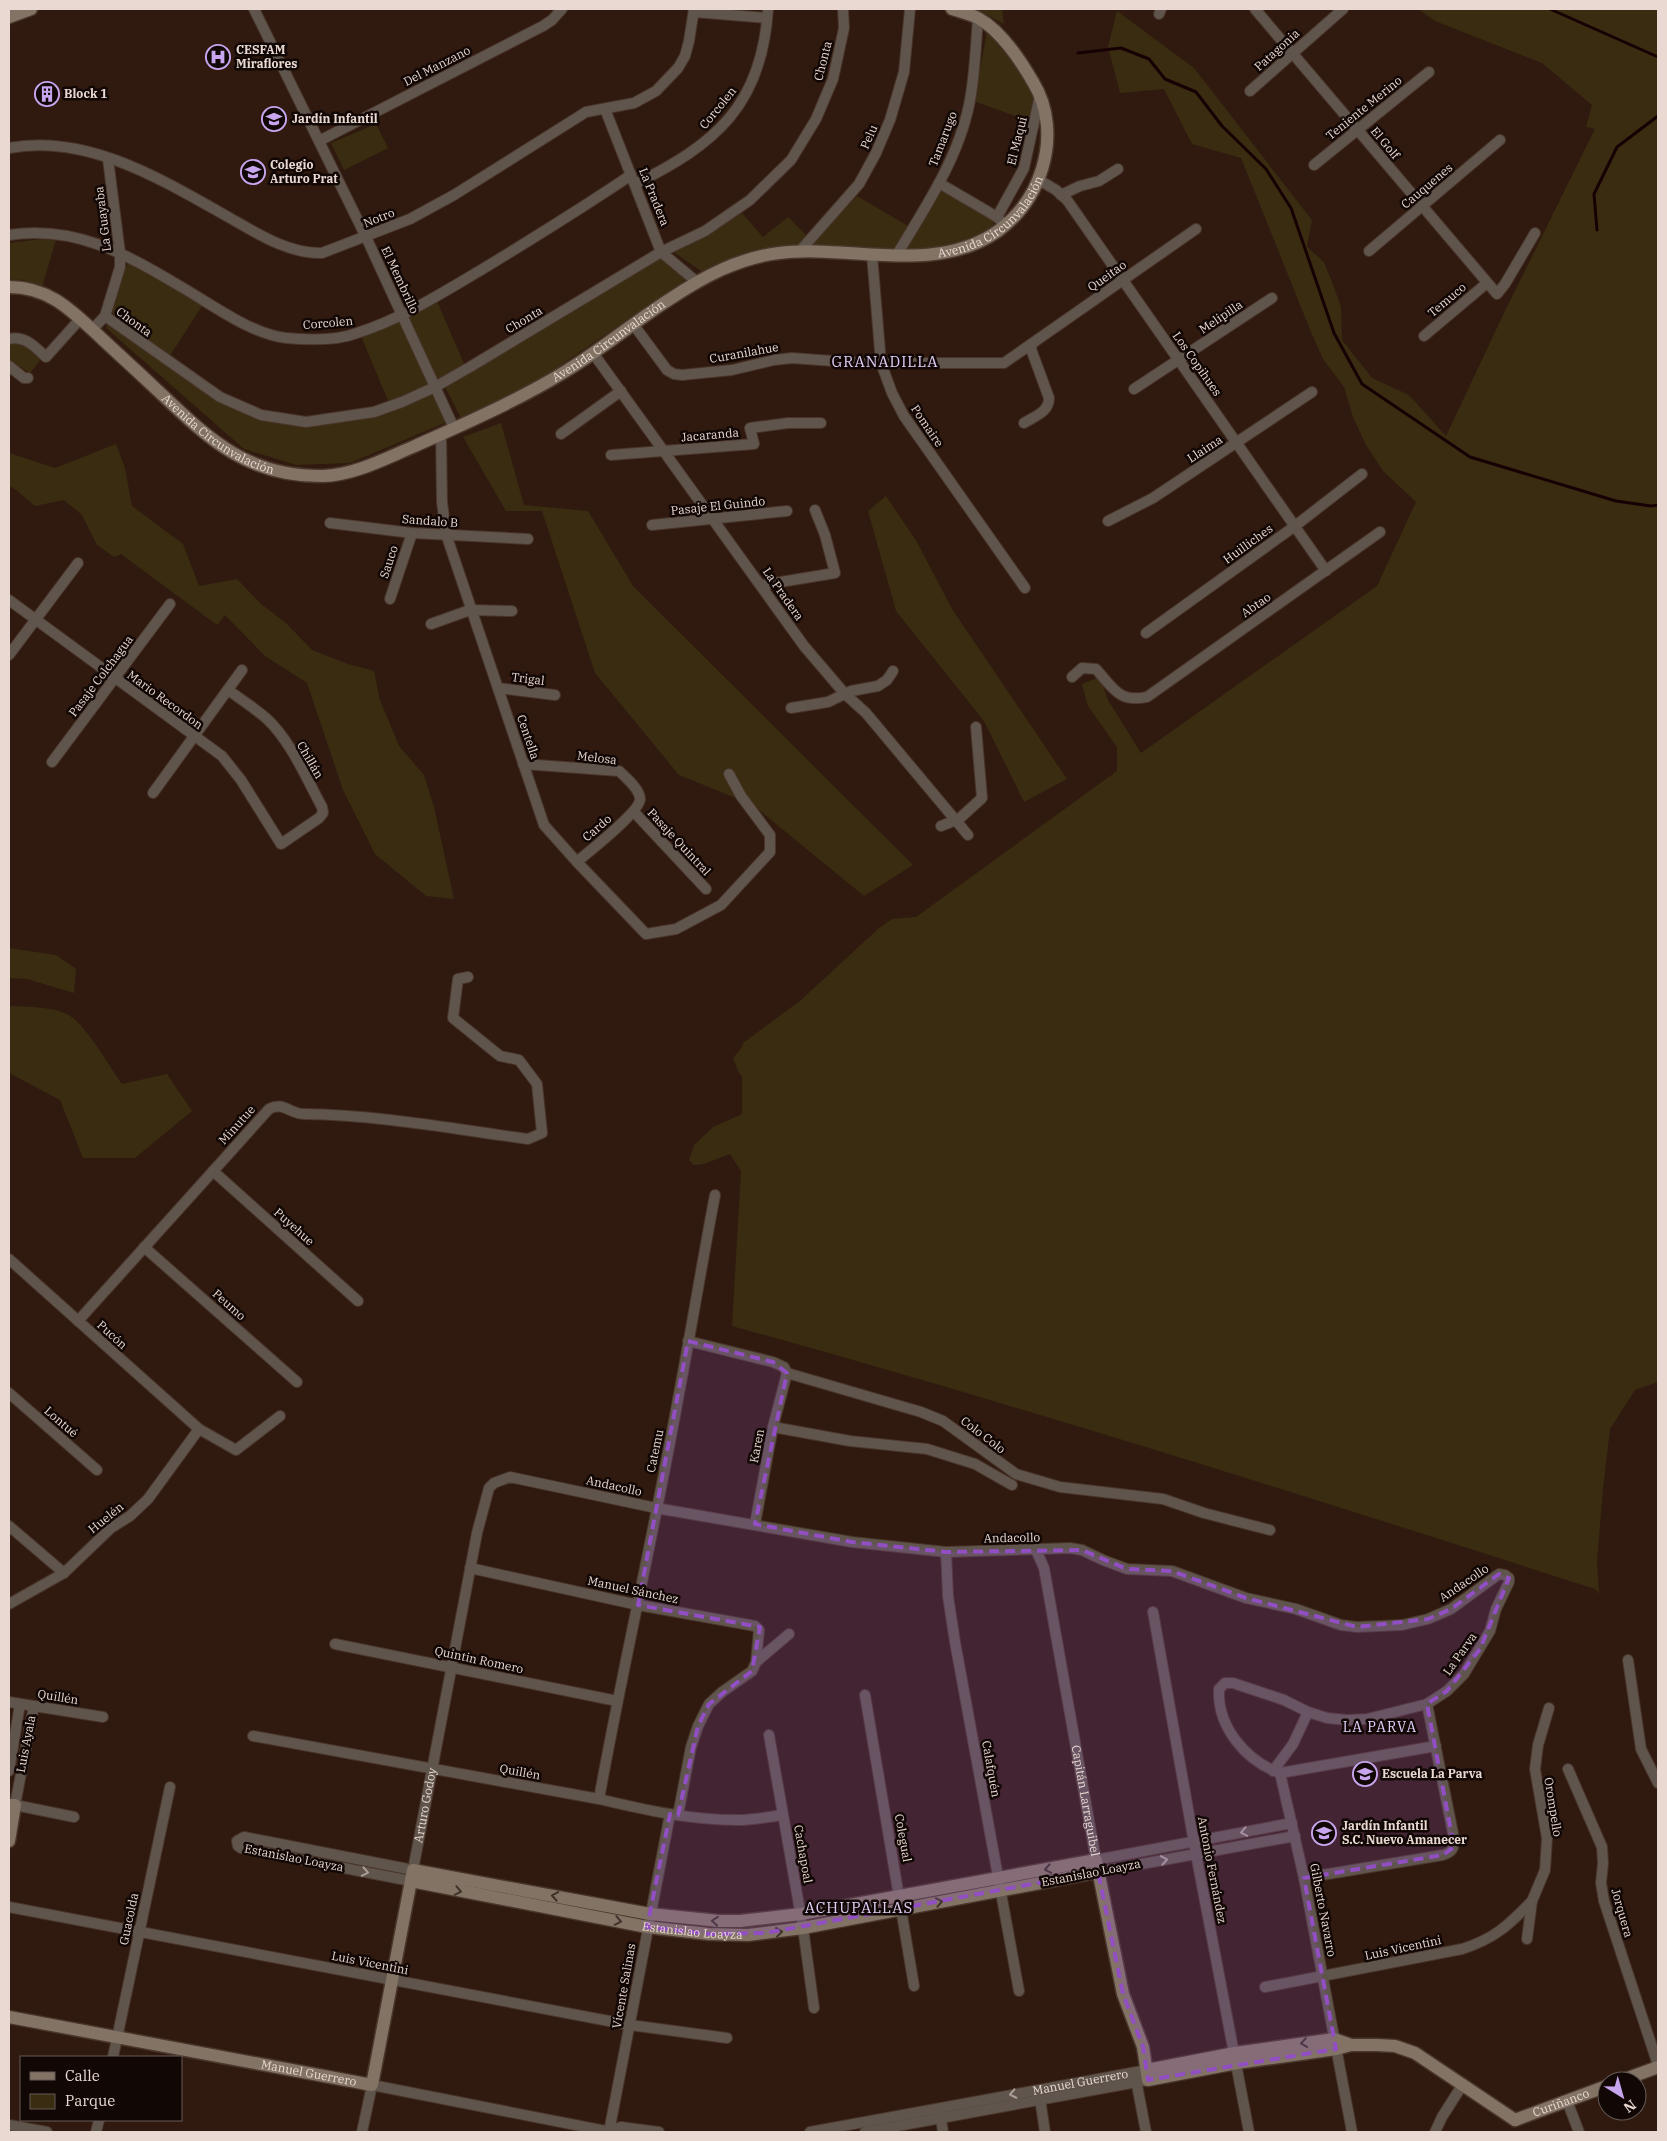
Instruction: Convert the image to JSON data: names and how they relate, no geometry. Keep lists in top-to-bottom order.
{
  "streets": {
    "street": [
      "Patagonia",
      "Chonta",
      "Del Manzano",
      "Corcolen",
      "Teniente Merino",
      "Pelu",
      "Tamarugo",
      "El Maqui",
      "El Golf",
      "Cauquenes",
      "La Pradera",
      "Avenida Circunvalación",
      "Notro",
      "La Guayaba",
      "Queitao",
      "El Membrillo",
      "Temuco",
      "Melipilla",
      "Curanilahue",
      "Los Copihues",
      "Pomaire",
      "Jacaranda",
      "Llaima",
      "Pasaje El Guindo",
      "Sandalo B",
      "Huilliches",
      "Sauco",
      "Abtao",
      "Pasaje Colchagua",
      "Trigal",
      "Mario Recordon",
      "Centella",
      "Melosa",
      "Chillán",
      "Cardo",
      "Pasaje Quintral",
      "Minutue",
      "Puyehue",
      "Peumo",
      "Pucón",
      "Lontué",
      "Colo Colo",
      "Karen",
      "Catemu",
      "Andacollo",
      "Huelén",
      "Manuel Sánchez",
      "La Parva",
      "Quintin Romero",
      "Quillén",
      "Luis Ayala",
      "Calafquén",
      "Capitán Larraguibel",
      "Arturo Godoy",
      "Orompello",
      "Colegual",
      "Cachapoal",
      "Estanislao Loayza",
      "Antonio Fernández",
      "Gilberto Navarro",
      "Jorquera",
      "Guacolda",
      "Luis Vicentini",
      "Vicente Salinas",
      "Manuel Guerrero",
      "Curiñanco"
    ]
  },
  "crossings": [
    ["Patagonia", "El Golf"],
    ["Chonta", "La Pradera"],
    ["Chonta", "La Guayaba"],
    ["Chonta", "El Membrillo"],
    ["Del Manzano", "El Membrillo"],
    ["Corcolen", "La Pradera"],
    ["Corcolen", "La Guayaba"],
    ["Corcolen", "El Membrillo"],
    ["Teniente Merino", "El Golf"],
    ["Pelu", "Avenida Circunvalación"],
    ["Tamarugo", "Avenida Circunvalación"],
    ["El Maqui", "Avenida Circunvalación"],
    ["El Golf", "Cauquenes"],
    ["El Golf", "Temuco"],
    ["La Pradera", "Avenida Circunvalación"],
    ["La Pradera", "Notro"],
    ["La Pradera", "Jacaranda"],
    ["La Pradera", "Pasaje El Guindo"],
    ["Avenida Circunvalación", "La Guayaba"],
    ["Avenida Circunvalación", "El Membrillo"],
    ["Avenida Circunvalación", "Curanilahue"],
    ["Avenida Circunvalación", "Los Copihues"],
    ["Avenida Circunvalación", "Pomaire"],
    ["Avenida Circunvalación", "Centella"],
    ["Notro", "La Guayaba"],
    ["Notro", "El Membrillo"],
    ["Queitao", "Curanilahue"],
    ["Queitao", "Los Copihues"],
    ["Melipilla", "Los Copihues"],
    ["Curanilahue", "Pomaire"],
    ["Los Copihues", "Llaima"],
    ["Los Copihues", "Huilliches"],
    ["Los Copihues", "Abtao"],
    ["Sandalo B", "Sauco"],
    ["Sandalo B", "Centella"],
    ["Pasaje Colchagua", "Mario Recordon"],
    ["Trigal", "Centella"],
    ["Mario Recordon", "Chillán"],
    ["Centella", "Melosa"],
    ["Centella", "Cardo"],
    ["Melosa", "Cardo"],
    ["Melosa", "Pasaje Quintral"],
    ["Cardo", "Pasaje Quintral"],
    ["Minutue", "Puyehue"],
    ["Minutue", "Peumo"],
    ["Minutue", "Pucón"],
    ["Pucón", "Huelén"],
    ["Colo Colo", "Karen"],
    ["Colo Colo", "Catemu"],
    ["Karen", "Andacollo"],
    ["Catemu", "Andacollo"],
    ["Catemu", "Manuel Sánchez"],
    ["Catemu", "Quintin Romero"],
    ["Catemu", "Quillén"],
    ["Andacollo", "La Parva"],
    ["Andacollo", "Calafquén"],
    ["Andacollo", "Capitán Larraguibel"],
    ["Andacollo", "Arturo Godoy"],
    ["Manuel Sánchez", "Arturo Godoy"],
    ["Manuel Sánchez", "Vicente Salinas"],
    ["La Parva", "Gilberto Navarro"],
    ["Quintin Romero", "Arturo Godoy"],
    ["Quillén", "Luis Ayala"],
    ["Quillén", "Arturo Godoy"],
    ["Quillén", "Cachapoal"],
    ["Quillén", "Vicente Salinas"],
    ["Calafquén", "Estanislao Loayza"],
    ["Capitán Larraguibel", "Estanislao Loayza"],
    ["Capitán Larraguibel", "Manuel Guerrero"],
    ["Arturo Godoy", "Estanislao Loayza"],
    ["Arturo Godoy", "Luis Vicentini"],
    ["Arturo Godoy", "Manuel Guerrero"],
    ["Orompello", "Luis Vicentini"],
    ["Colegual", "Estanislao Loayza"],
    ["Cachapoal", "Estanislao Loayza"],
    ["Estanislao Loayza", "Antonio Fernández"],
    ["Estanislao Loayza", "Gilberto Navarro"],
    ["Estanislao Loayza", "Vicente Salinas"],
    ["Antonio Fernández", "Manuel Guerrero"],
    ["Gilberto Navarro", "Luis Vicentini"],
    ["Gilberto Navarro", "Manuel Guerrero"],
    ["Guacolda", "Luis Vicentini"],
    ["Guacolda", "Manuel Guerrero"],
    ["Luis Vicentini", "Vicente Salinas"],
    ["Vicente Salinas", "Manuel Guerrero"],
    ["Manuel Guerrero", "Curiñanco"]
  ],
  "districts": ["GRANADILLA", "LA PARVA", "ACHUPALLAS"],
  "places": {
    "hospital": ["CESFAM Miraflores"],
    "building": ["Block 1"],
    "school or university": [
      "Jardín Infantil",
      "Colegio Arturo Prat",
      "Escuela La Parva",
      "Jardín Infantil S.C. Nuevo Amanecer"
    ]
  },
  "legend": ["Calle", "Parque"],
  "north": "bottom right"
}
